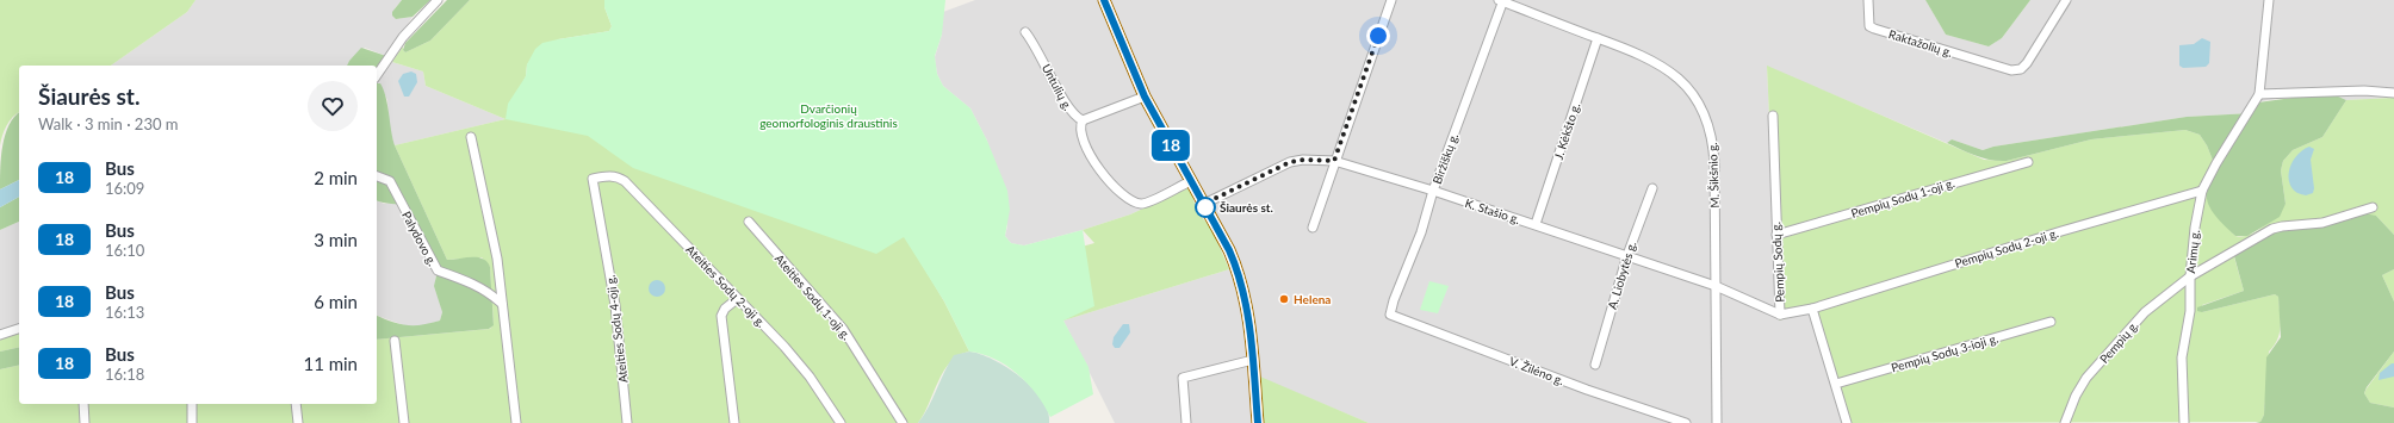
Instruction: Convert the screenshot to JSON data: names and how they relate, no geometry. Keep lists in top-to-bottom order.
{
  "streets": {
    "street": [
      "Raktažolių g.",
      "Untulių g.",
      "J. Kėkšto g.",
      "Biržiškų g.",
      "M. Šikšnio g.",
      "Pempių Sodų 1-oji g.",
      "K. Stašio g.",
      "Palydovo g.",
      "Pempių Sodų 2-oji g.",
      "Arimų g.",
      "Pempių Sodų g.",
      "A. Liobytės g.",
      "Ateities Sodų 2-oji g.",
      "Ateities Sodų 1-oji g.",
      "Ateities Sodų 4-oji g.",
      "Pempių g.",
      "Pempių Sodų 3-ioji g.",
      "V. Žilėno g."
    ]
  },
  "crossings": [
    ["J. Kėkšto g.", "M. Šikšnio g."],
    ["J. Kėkšto g.", "K. Stašio g."],
    ["Biržiškų g.", "M. Šikšnio g."],
    ["Biržiškų g.", "K. Stašio g."],
    ["Biržiškų g.", "V. Žilėno g."],
    ["M. Šikšnio g.", "K. Stašio g."],
    ["Pempių Sodų 1-oji g.", "Pempių Sodų g."],
    ["K. Stašio g.", "Pempių Sodų g."],
    ["K. Stašio g.", "A. Liobytės g."],
    ["Pempių Sodų 2-oji g.", "Arimų g."],
    ["Pempių Sodų 2-oji g.", "Pempių Sodų g."],
    ["Arimų g.", "Pempių g."],
    ["Ateities Sodų 2-oji g.", "Ateities Sodų 4-oji g."]
  ],
  "parks": ["Dvarčionių geomorfologinis draustinis"],
  "places": ["Šiaurės st.", "Helena"],
  "lines": ["bus line 18"],
  "page": {
    "on_map": "18",
    "heading": ["Šiaurės st.", "Walk · 3 min · 230 m"],
    "list": [
      {
        "mark": "18",
        "name": "Bus",
        "note": "16:09",
        "value": "2 min"
      },
      {
        "mark": "18",
        "name": "Bus",
        "note": "16:10",
        "value": "3 min"
      },
      {
        "mark": "18",
        "name": "Bus",
        "note": "16:13",
        "value": "6 min"
      },
      {
        "mark": "18",
        "name": "Bus",
        "note": "16:18",
        "value": "11 min"
      }
    ]
  }
}
